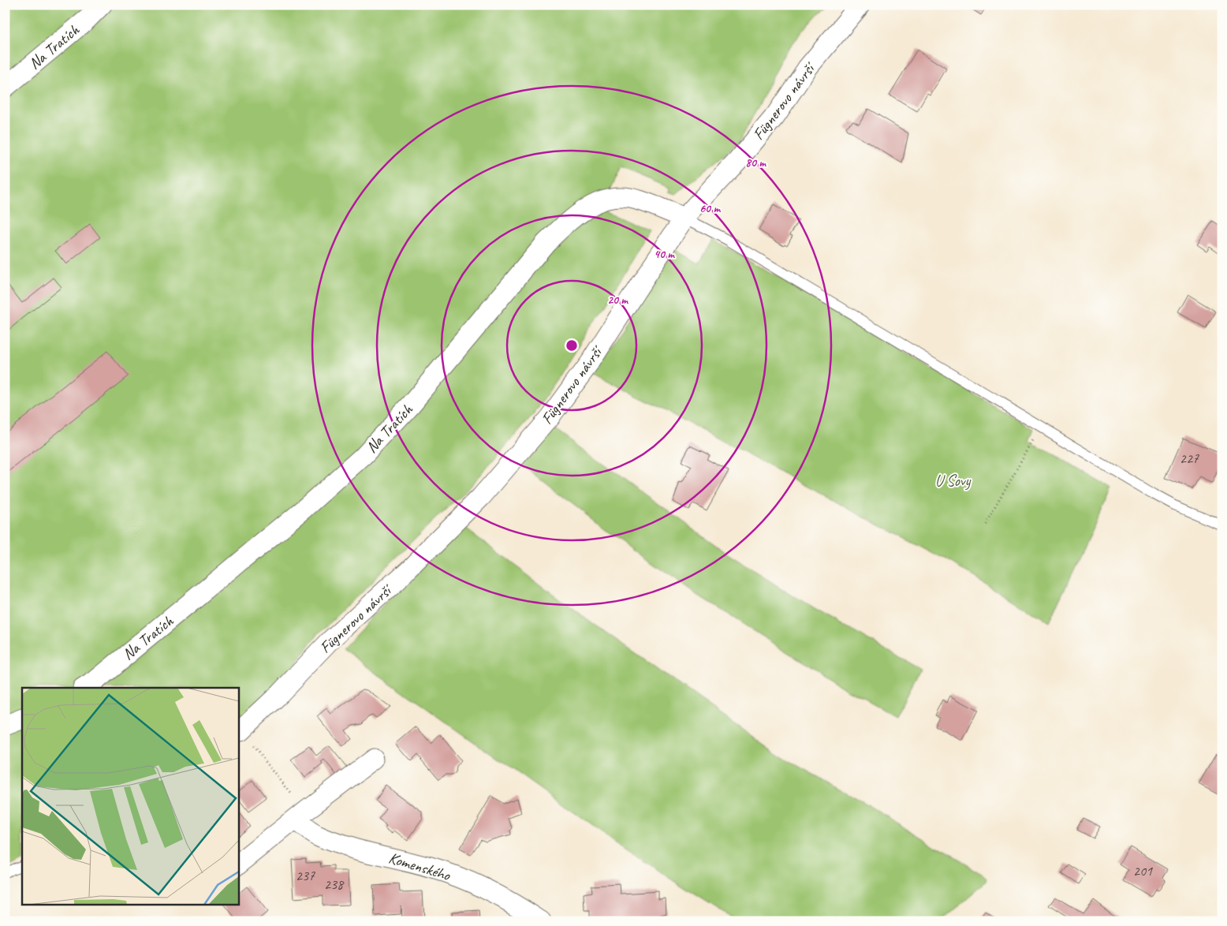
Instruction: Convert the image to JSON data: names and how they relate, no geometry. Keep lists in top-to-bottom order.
{
  "streets": {
    "street": ["Na Tratích", "Fügnerovo návrší", "Komenského"]
  },
  "crossings": [
    ["Na Tratích", "Fügnerovo návrší"]
  ],
  "parks": ["U Sovy"],
  "house_numbers": [
    "227",
    "201",
    "237",
    "238"
  ],
  "rings": [
    "80 m",
    "60 m",
    "40 m",
    "20 m"
  ]
}
